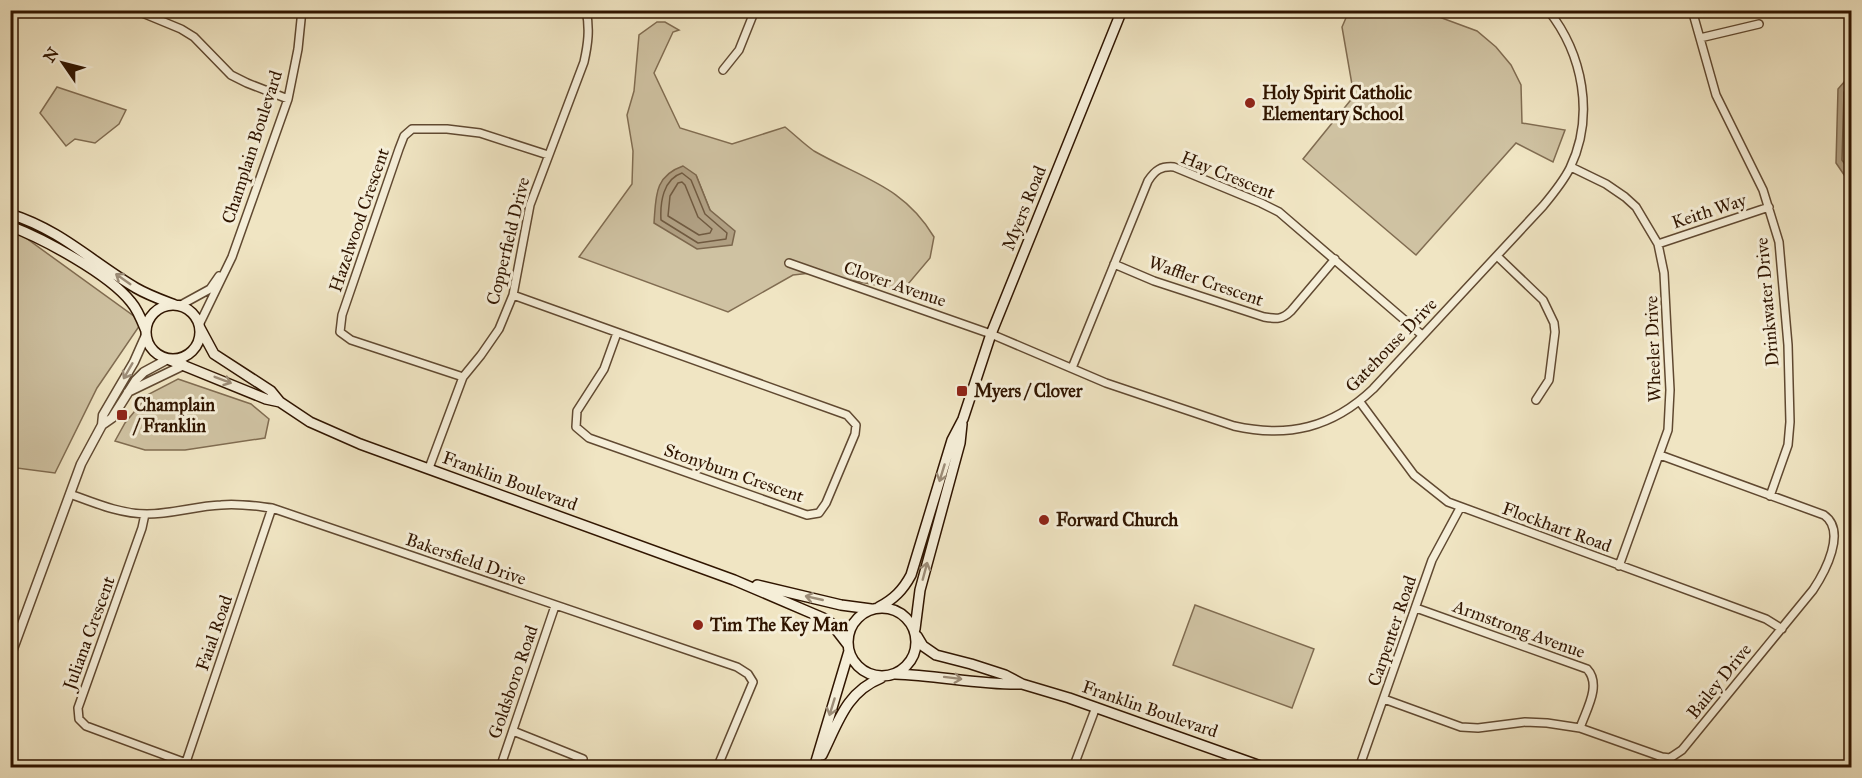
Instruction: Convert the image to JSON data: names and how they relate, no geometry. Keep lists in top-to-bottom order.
{
  "streets": {
    "main road": ["Myers Road", "Franklin Boulevard"],
    "street": [
      "Champlain Boulevard",
      "Hay Crescent",
      "Keith Way",
      "Hazelwood Crescent",
      "Copperfield Drive",
      "Waffler Crescent",
      "Clover Avenue",
      "Drinkwater Drive",
      "Gatehouse Drive",
      "Wheeler Drive",
      "Stonyburn Crescent",
      "Flockhart Road",
      "Bakersfield Drive",
      "Armstrong Avenue",
      "Carpenter Road",
      "Juliana Crescent",
      "Faial Road",
      "Bailey Drive",
      "Goldsboro Road"
    ]
  },
  "crossings": [
    ["Champlain Boulevard", "Franklin Boulevard"],
    ["Hay Crescent", "Waffler Crescent"],
    ["Hay Crescent", "Gatehouse Drive"],
    ["Myers Road", "Clover Avenue"],
    ["Myers Road", "Gatehouse Drive"],
    ["Myers Road", "Franklin Boulevard"],
    ["Keith Way", "Drinkwater Drive"],
    ["Keith Way", "Wheeler Drive"],
    ["Hazelwood Crescent", "Copperfield Drive"],
    ["Copperfield Drive", "Stonyburn Crescent"],
    ["Copperfield Drive", "Franklin Boulevard"],
    ["Clover Avenue", "Gatehouse Drive"],
    ["Drinkwater Drive", "Bailey Drive"],
    ["Gatehouse Drive", "Wheeler Drive"],
    ["Gatehouse Drive", "Flockhart Road"],
    ["Wheeler Drive", "Flockhart Road"],
    ["Wheeler Drive", "Bailey Drive"],
    ["Flockhart Road", "Carpenter Road"],
    ["Flockhart Road", "Bailey Drive"],
    ["Bakersfield Drive", "Juliana Crescent"],
    ["Bakersfield Drive", "Faial Road"],
    ["Bakersfield Drive", "Goldsboro Road"],
    ["Armstrong Avenue", "Carpenter Road"],
    ["Armstrong Avenue", "Bailey Drive"],
    ["Carpenter Road", "Bailey Drive"],
    ["Juliana Crescent", "Faial Road"]
  ],
  "places": {
    "other": ["Holy Spirit Catholic Elementary School", "Forward Church", "Tim The Key Man"],
    "transit": ["Myers / Clover", "Champlain / Franklin"]
  },
  "north": "top left"
}
